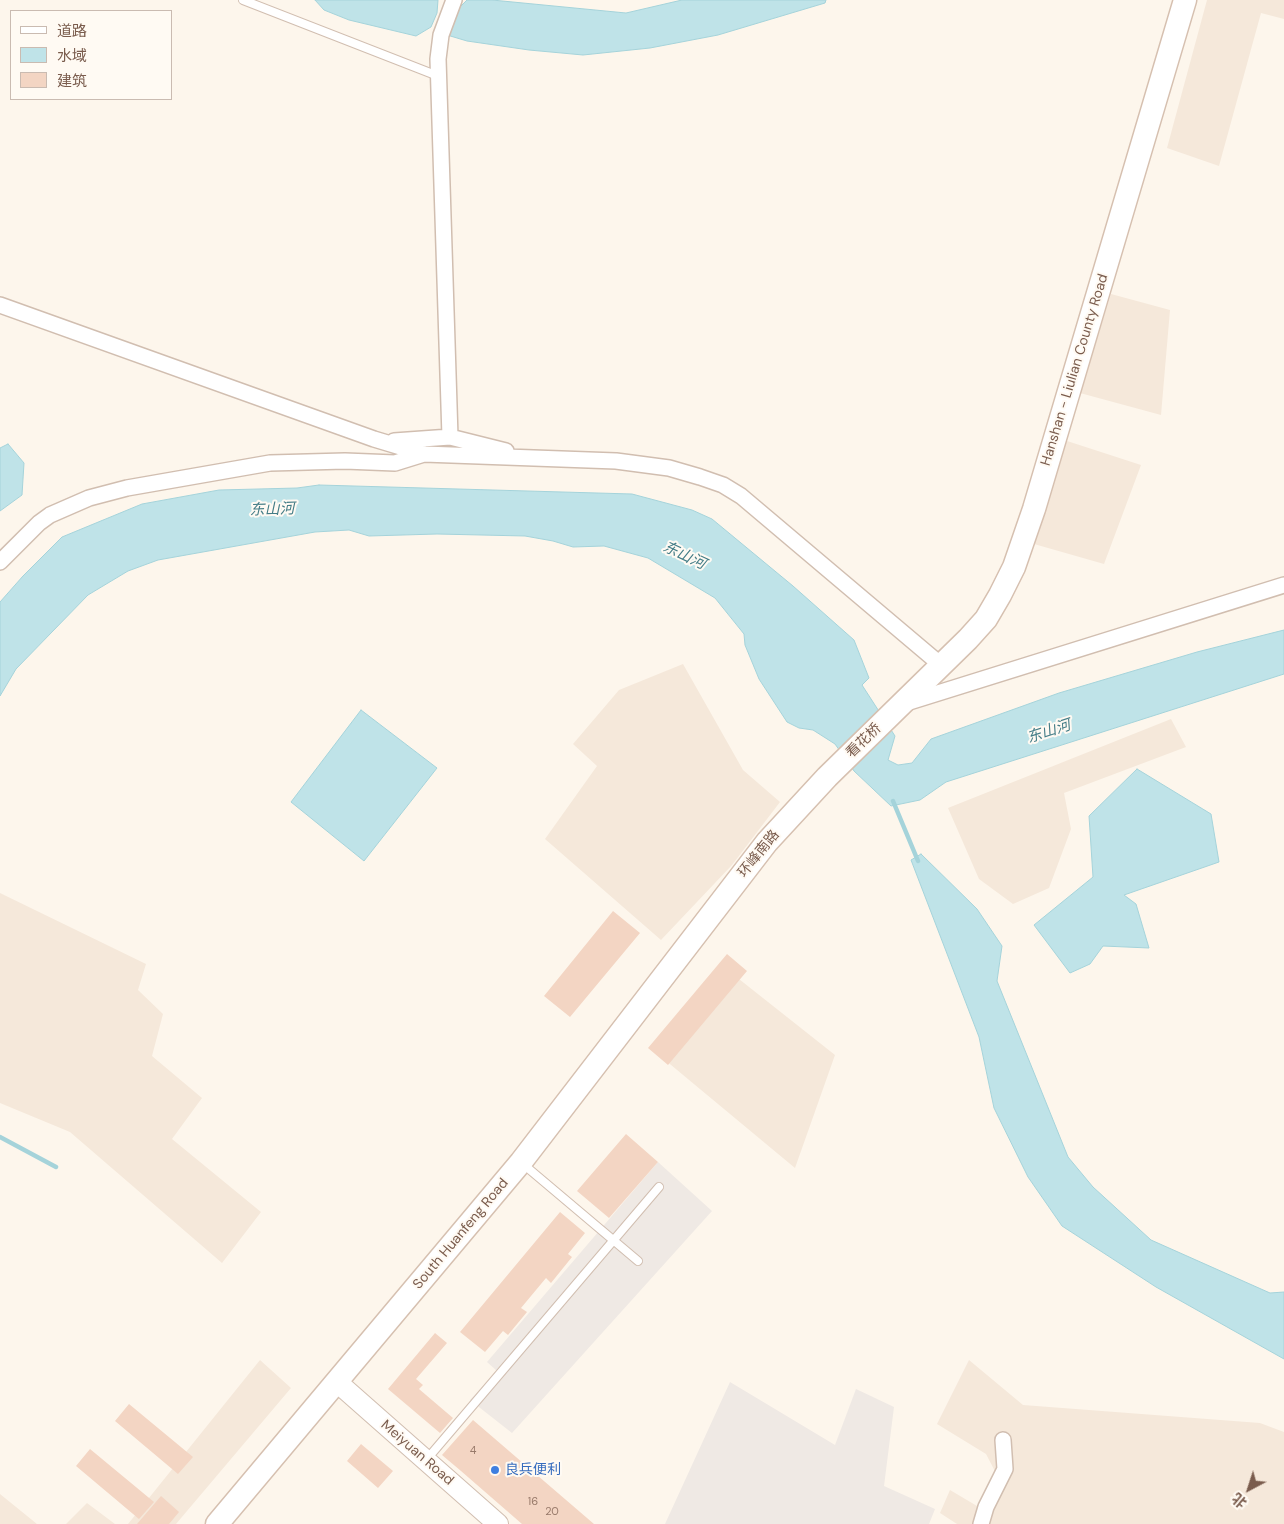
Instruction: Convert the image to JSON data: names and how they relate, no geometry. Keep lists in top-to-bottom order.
{
  "streets": {
    "main road": ["Hanshan - Liulian County Road", "看花桥", "South Huanfeng Road"],
    "street": ["Meiyuan Road"]
  },
  "crossings": [
    ["Hanshan - Liulian County Road", "看花桥"],
    ["看花桥", "South Huanfeng Road"],
    ["South Huanfeng Road", "Meiyuan Road"]
  ],
  "water": ["东山河"],
  "places": ["良兵便利"],
  "house_numbers": ["4", "16", "20"],
  "legend": ["道路", "水域", "建筑"],
  "north": "bottom left"
}
